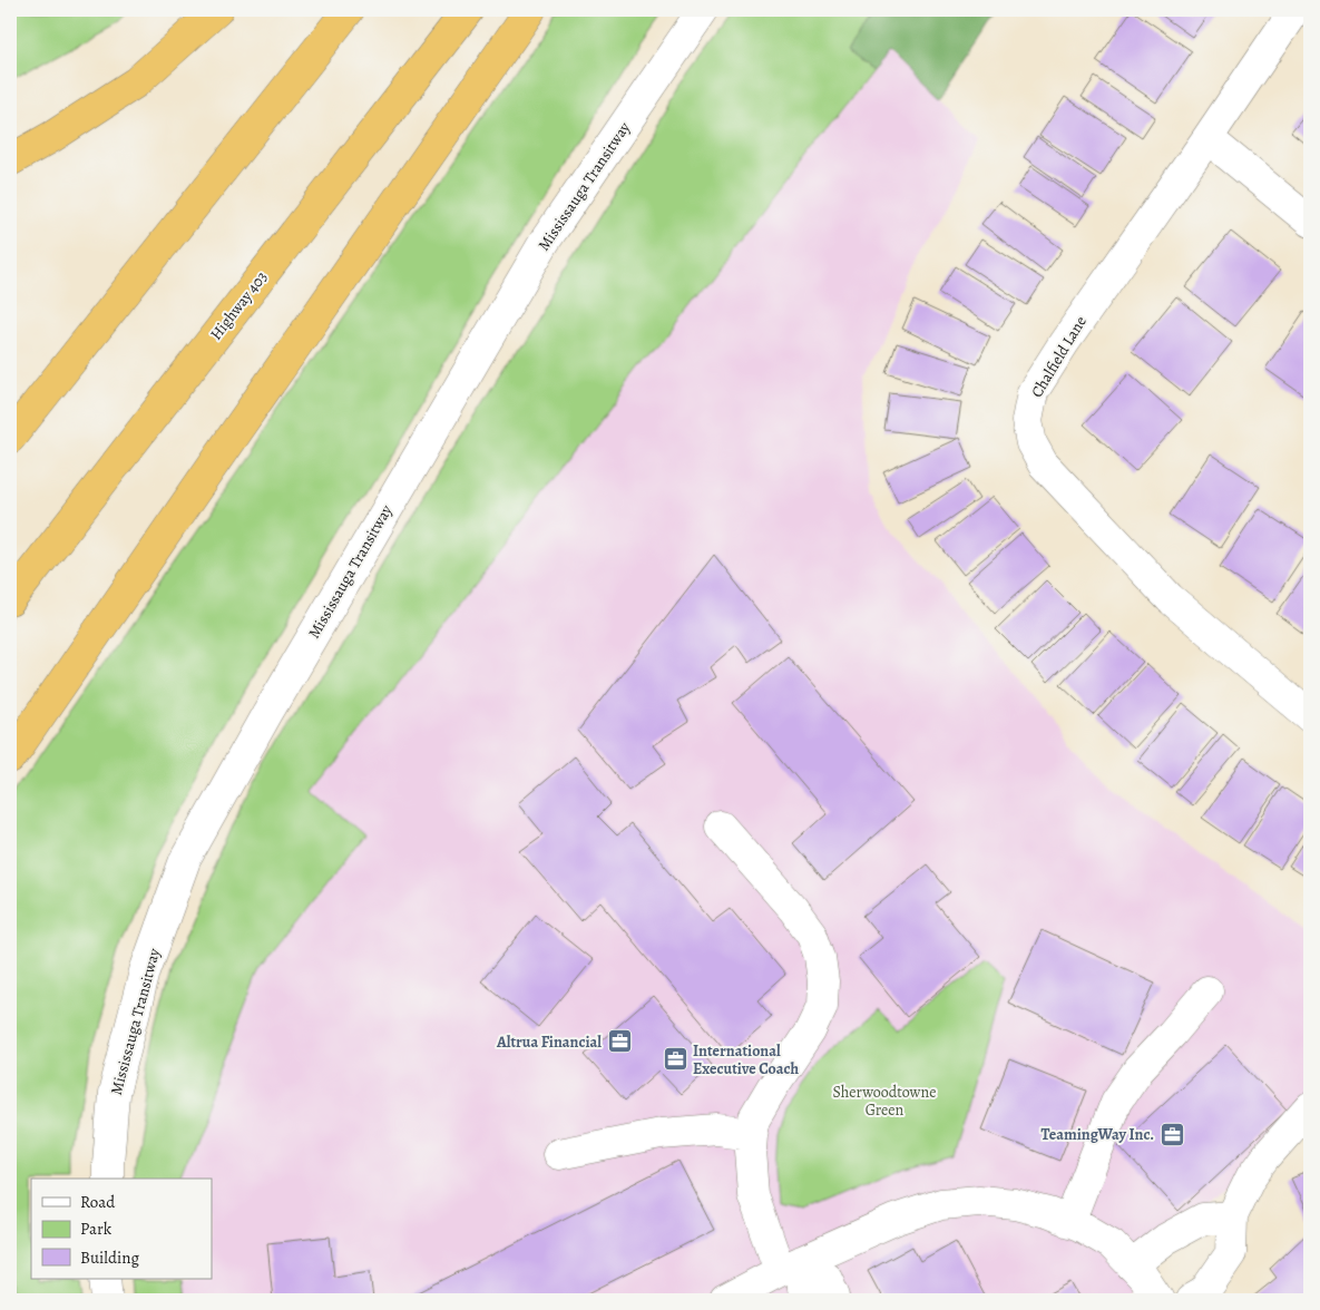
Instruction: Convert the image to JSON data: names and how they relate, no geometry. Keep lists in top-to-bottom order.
{
  "streets": {
    "highway": ["Highway 403"],
    "street": ["Mississauga Transitway", "Chalfield Lane"]
  },
  "parks": ["Sherwoodtowne Green"],
  "places": {
    "office": ["Altrua Financial", "International Executive Coach", "TeamingWay Inc."]
  },
  "legend": ["Road", "Park", "Building"]
}
